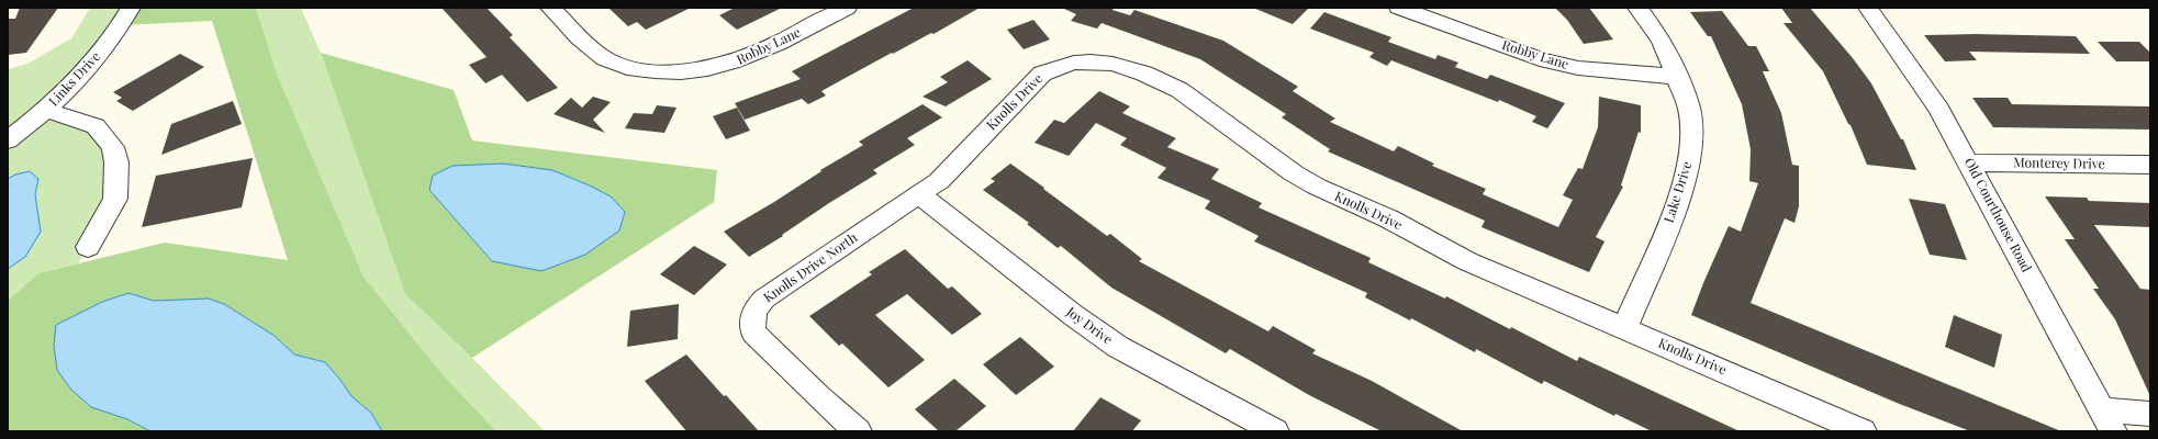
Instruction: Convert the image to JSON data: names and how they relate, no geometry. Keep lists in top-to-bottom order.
{
  "streets": {
    "street": [
      "Robby Lane",
      "Links Drive",
      "Knolls Drive",
      "Monterey Drive",
      "Lake Drive",
      "Old Courthouse Road",
      "Knolls Drive North",
      "Joy Drive"
    ]
  },
  "crossings": [
    ["Robby Lane", "Lake Drive"],
    ["Knolls Drive", "Lake Drive"],
    ["Knolls Drive", "Knolls Drive North"],
    ["Knolls Drive", "Joy Drive"],
    ["Monterey Drive", "Old Courthouse Road"],
    ["Knolls Drive North", "Joy Drive"]
  ]
}
